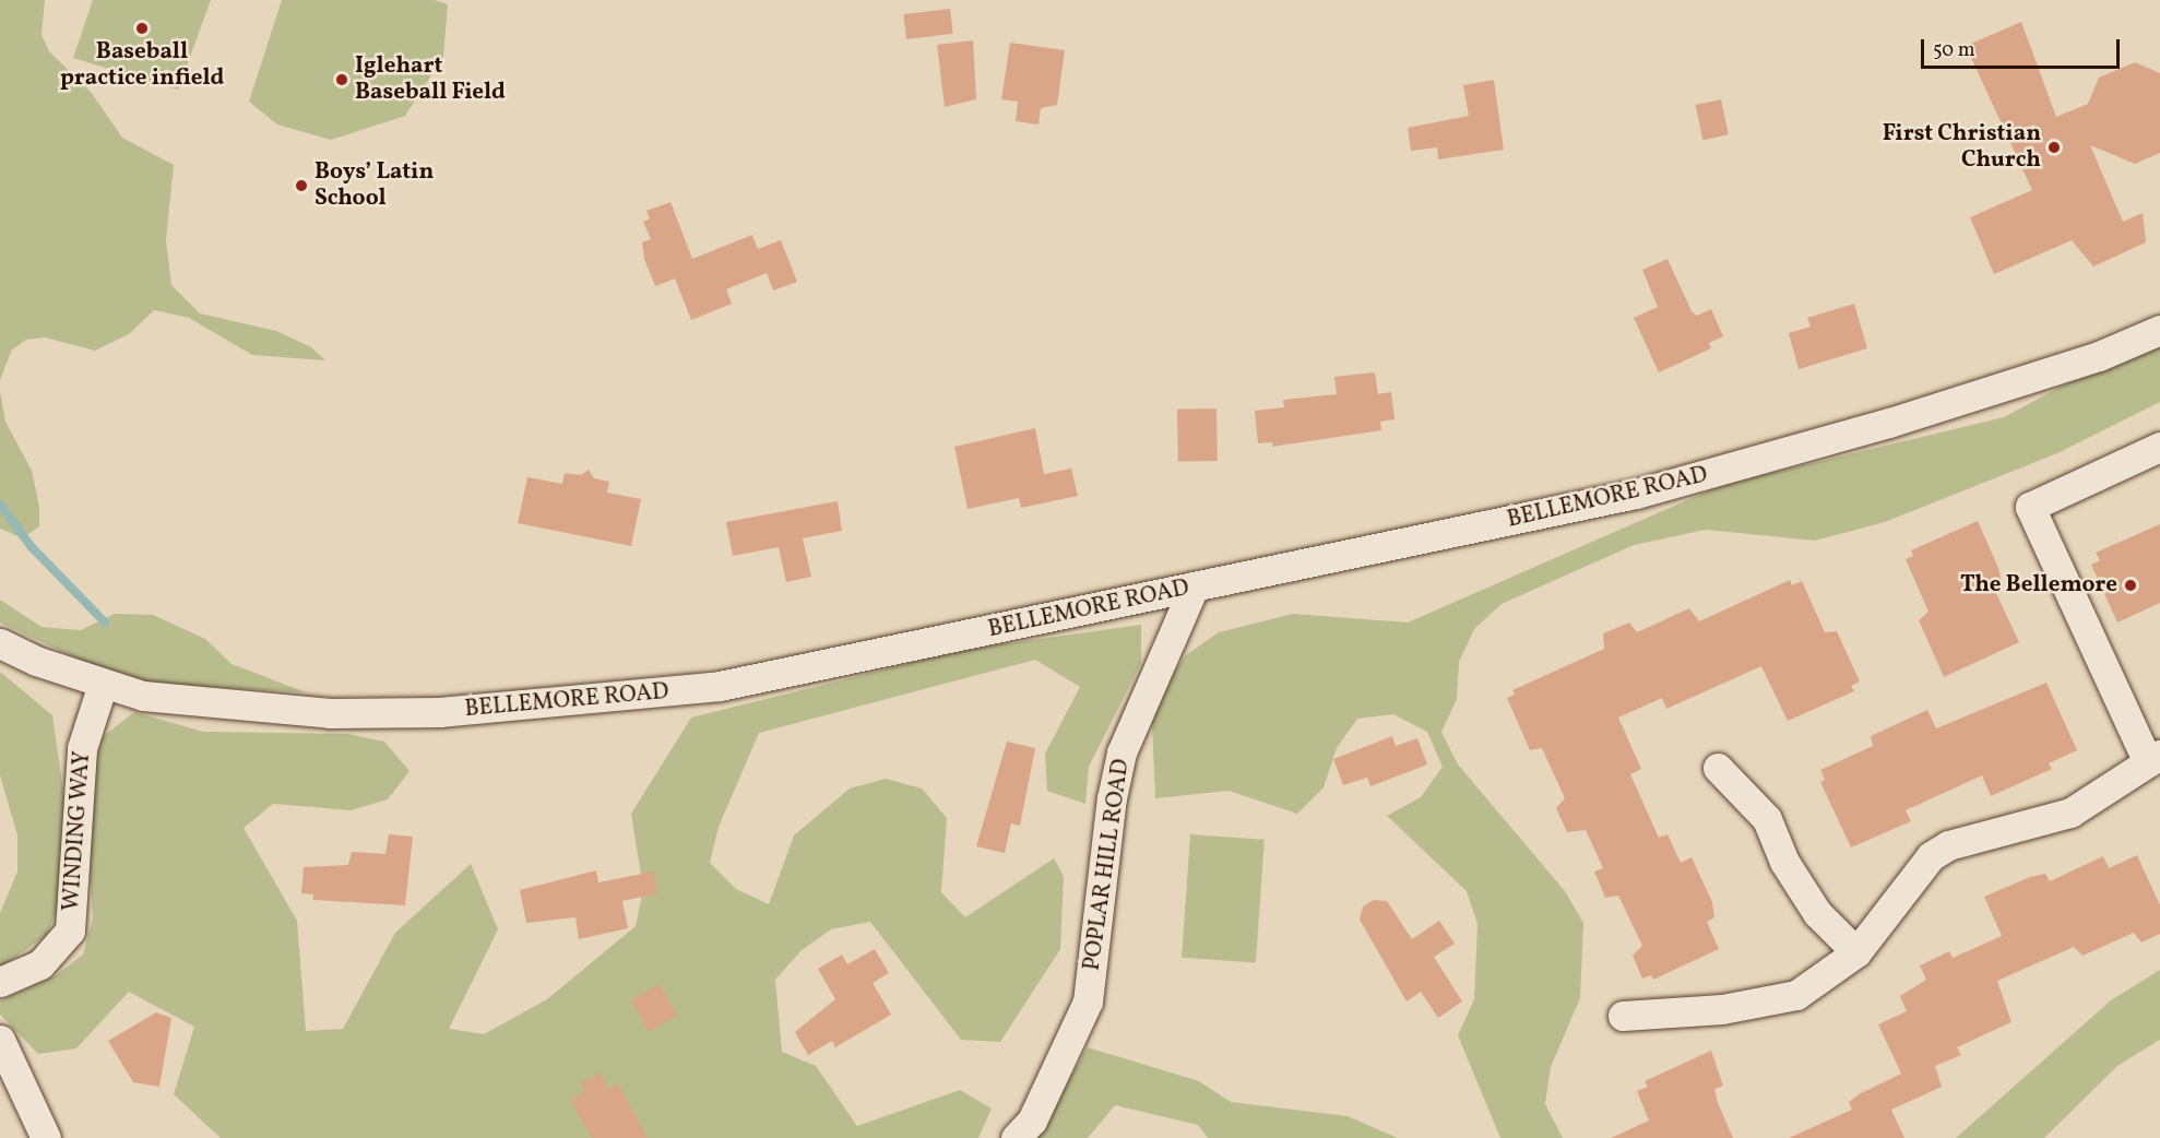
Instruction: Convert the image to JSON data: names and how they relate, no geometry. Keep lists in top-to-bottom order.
{
  "streets": {
    "street": ["BELLEMORE ROAD", "WINDING WAY", "POPLAR HILL ROAD"]
  },
  "crossings": [
    ["BELLEMORE ROAD", "WINDING WAY"],
    ["BELLEMORE ROAD", "POPLAR HILL ROAD"]
  ],
  "places": [
    "Baseball practice infield",
    "Iglehart Baseball Field",
    "First Christian Church",
    "Boys’ Latin School",
    "The Bellemore"
  ],
  "scale_bar": "50 m"
}
